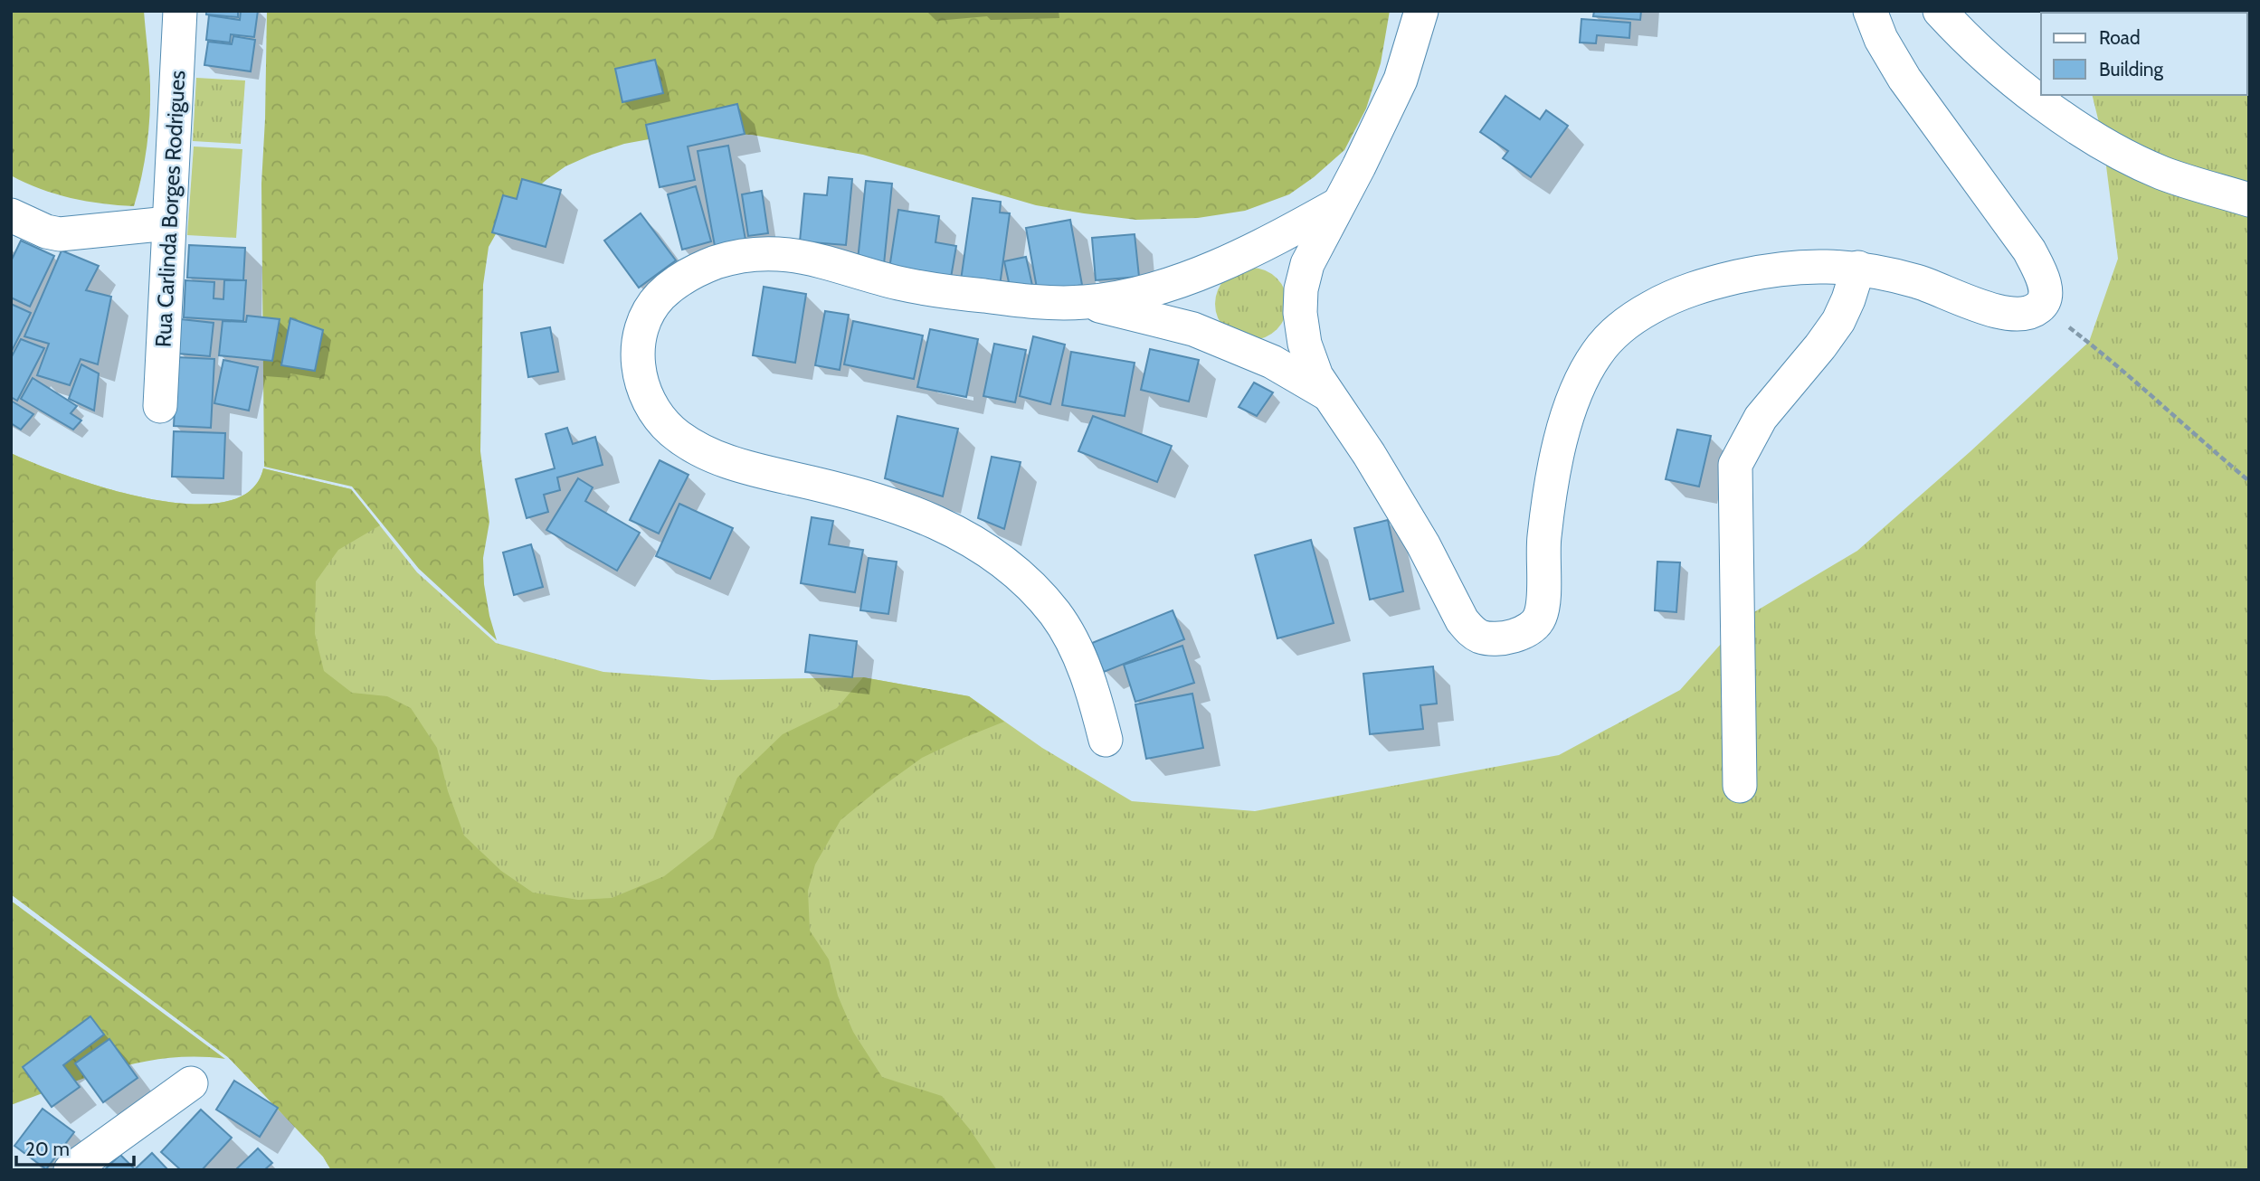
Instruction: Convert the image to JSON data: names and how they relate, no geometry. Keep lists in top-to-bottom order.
{
  "streets": {
    "street": ["Rua Carlinda Borges Rodrigues"]
  },
  "legend": ["Road", "Building"],
  "scale_bar": "20 m"
}
